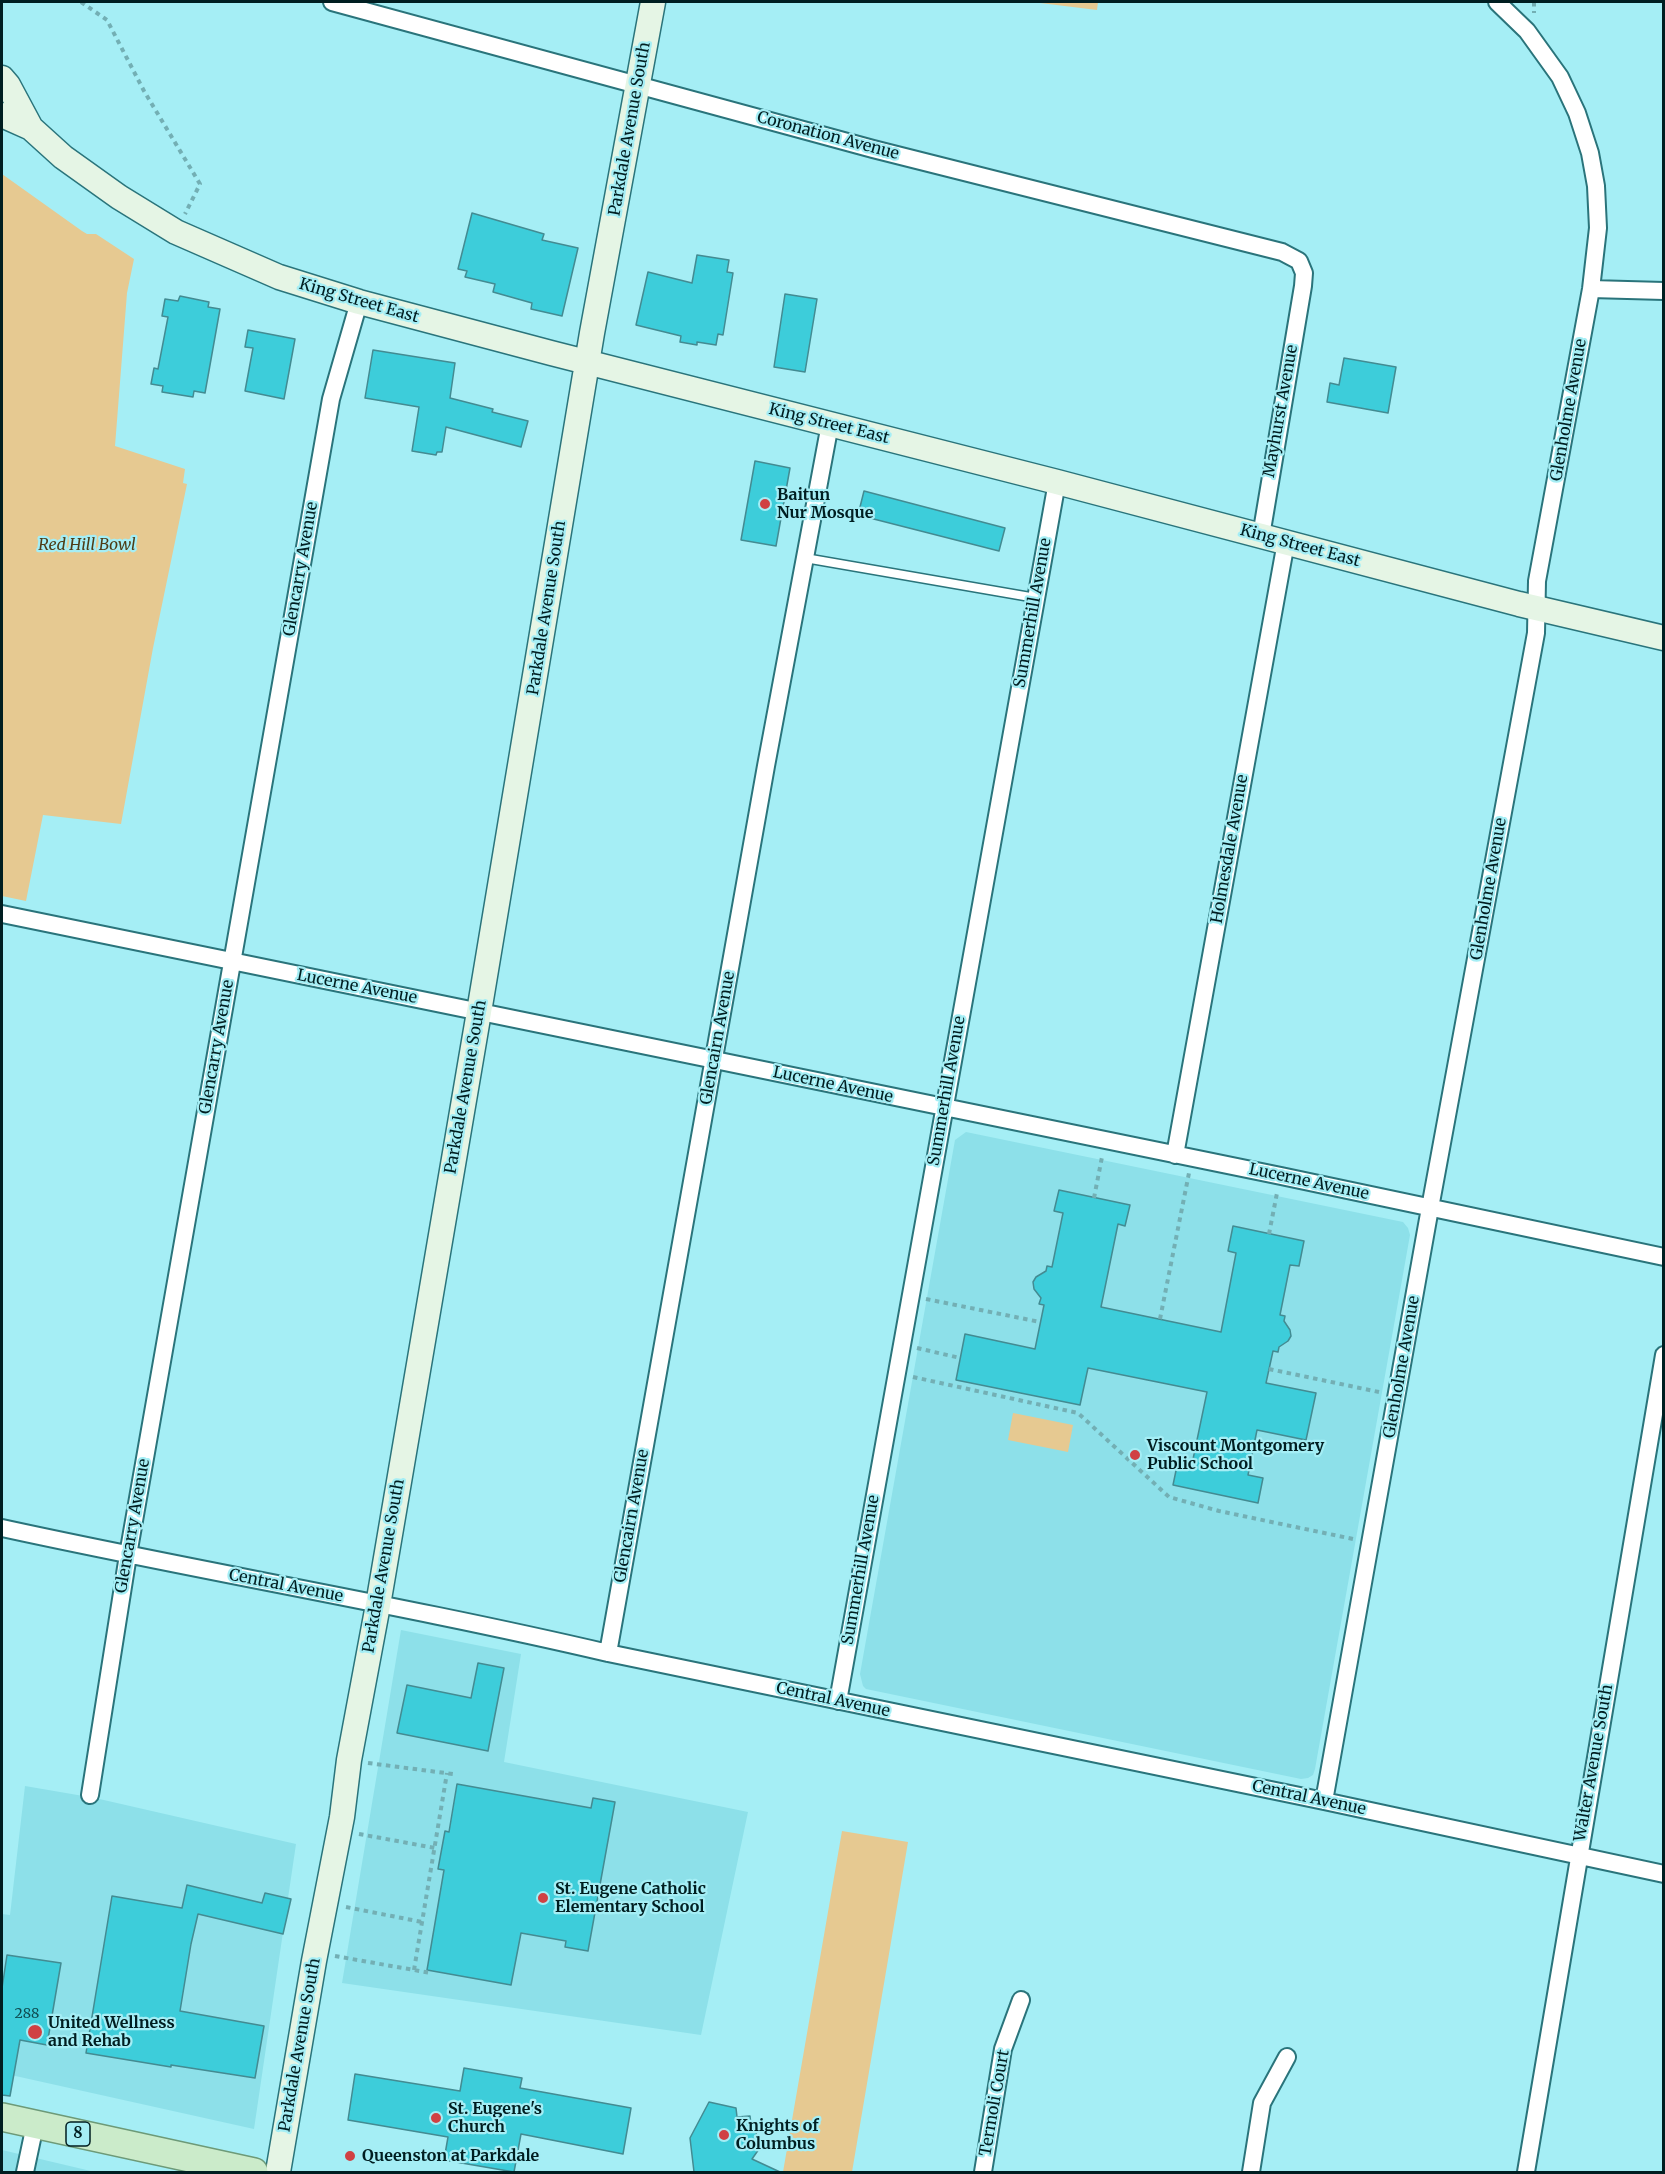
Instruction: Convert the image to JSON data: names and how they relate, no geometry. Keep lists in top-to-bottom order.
{
  "streets": {
    "main road": ["Parkdale Avenue South", "King Street East", "8"],
    "street": [
      "Coronation Avenue",
      "Glenholme Avenue",
      "Mayhurst Avenue",
      "Glencarry Avenue",
      "Summerhill Avenue",
      "Holmesdale Avenue",
      "Lucerne Avenue",
      "Glencairn Avenue",
      "Central Avenue",
      "Walter Avenue South",
      "Termoli Court"
    ]
  },
  "crossings": [
    ["Parkdale Avenue South", "Coronation Avenue"],
    ["Parkdale Avenue South", "King Street East"],
    ["Parkdale Avenue South", "Lucerne Avenue"],
    ["Parkdale Avenue South", "Central Avenue"],
    ["Coronation Avenue", "Mayhurst Avenue"],
    ["King Street East", "Glenholme Avenue"],
    ["King Street East", "Mayhurst Avenue"],
    ["King Street East", "Glencarry Avenue"],
    ["King Street East", "Summerhill Avenue"],
    ["King Street East", "Holmesdale Avenue"],
    ["King Street East", "Glencairn Avenue"],
    ["Glenholme Avenue", "Lucerne Avenue"],
    ["Glenholme Avenue", "Central Avenue"],
    ["Glencarry Avenue", "Lucerne Avenue"],
    ["Glencarry Avenue", "Central Avenue"],
    ["Summerhill Avenue", "Lucerne Avenue"],
    ["Summerhill Avenue", "Central Avenue"],
    ["Holmesdale Avenue", "Lucerne Avenue"],
    ["Lucerne Avenue", "Glencairn Avenue"],
    ["Glencairn Avenue", "Central Avenue"],
    ["Central Avenue", "Walter Avenue South"]
  ],
  "parks": ["Red Hill Bowl"],
  "places": [
    "Baitun Nur Mosque",
    "Viscount Montgomery Public School",
    "St. Eugene Catholic Elementary School",
    "United Wellness and Rehab",
    "St. Eugene's Church",
    "Knights of Columbus",
    "Queenston at Parkdale"
  ],
  "house_numbers": ["288"]
}
